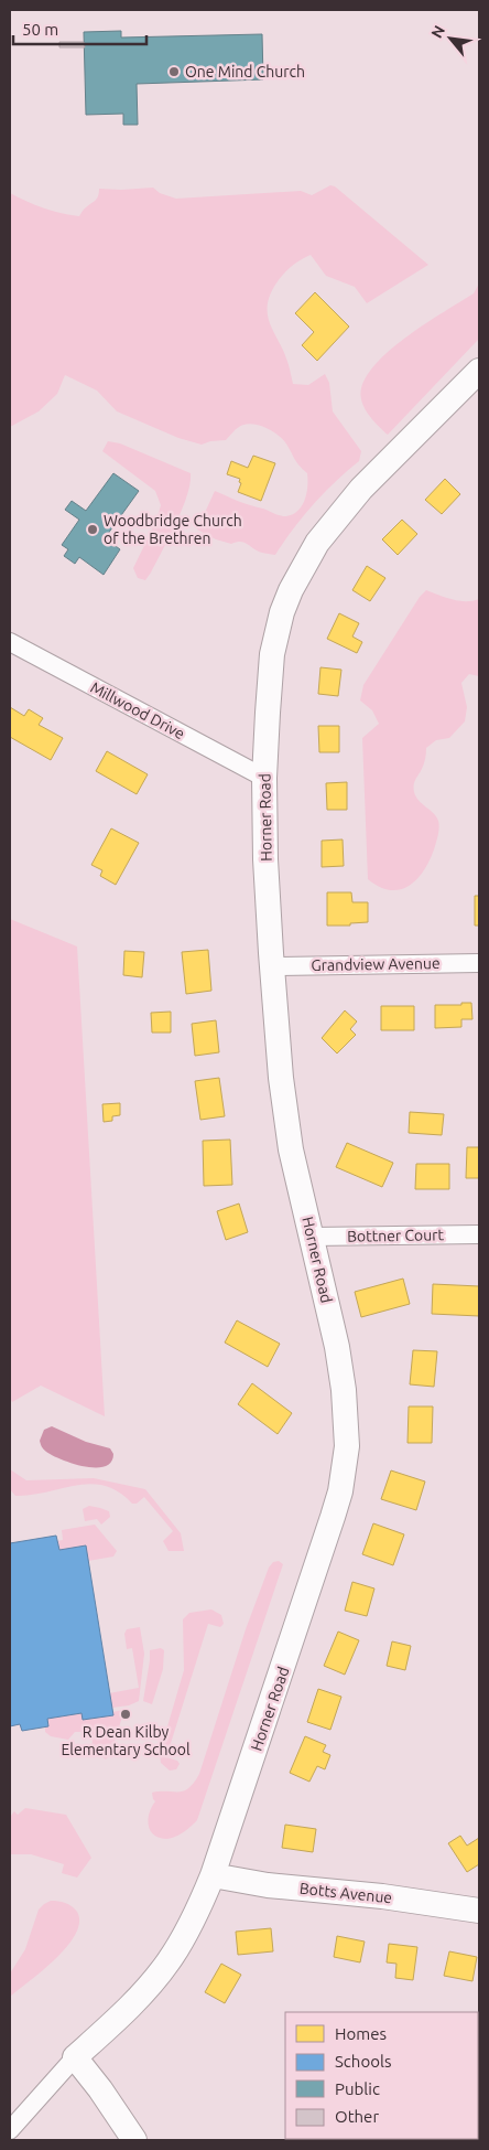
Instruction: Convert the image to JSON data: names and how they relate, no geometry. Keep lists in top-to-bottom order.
{
  "streets": {
    "main road": ["Horner Road", "Botts Avenue"],
    "street": ["Millwood Drive", "Grandview Avenue", "Bottner Court"]
  },
  "crossings": [
    ["Millwood Drive", "Horner Road"],
    ["Horner Road", "Grandview Avenue"],
    ["Horner Road", "Bottner Court"],
    ["Horner Road", "Botts Avenue"]
  ],
  "places": ["One Mind Church", "Woodbridge Church of the Brethren", "R Dean Kilby Elementary School"],
  "legend": [
    "Homes",
    "Schools",
    "Public",
    "Other"
  ],
  "scale_bar": "50 m",
  "north": "top left"
}
